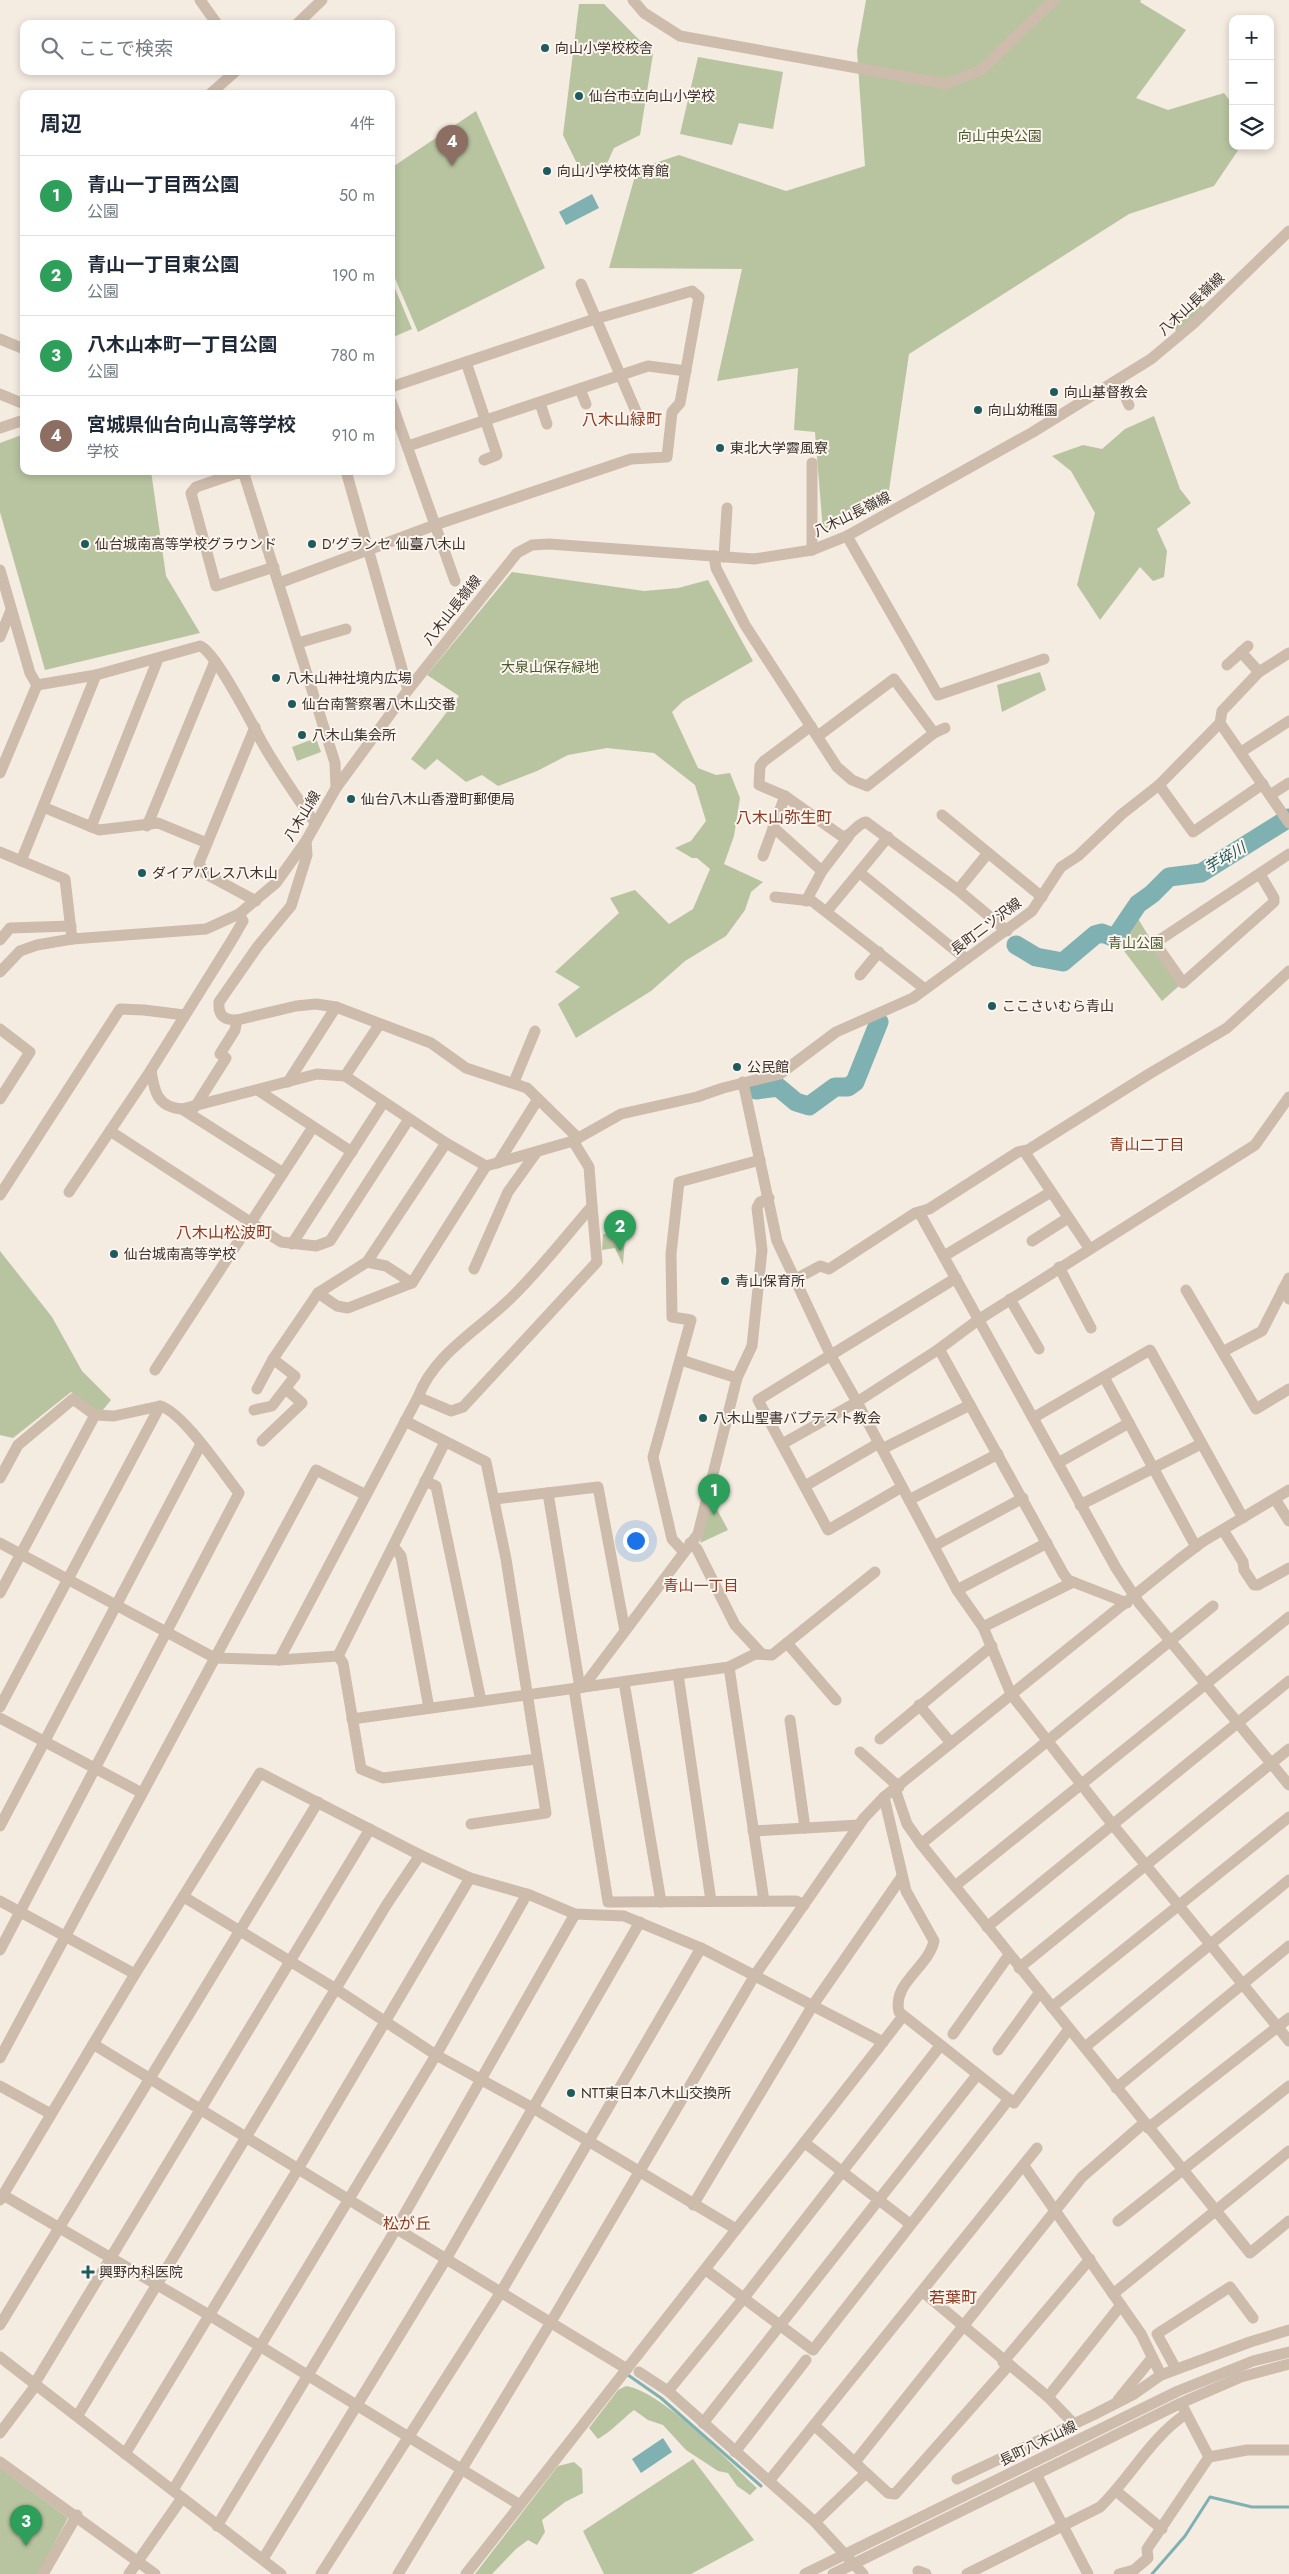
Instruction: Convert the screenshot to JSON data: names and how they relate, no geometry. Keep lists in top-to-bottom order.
{
  "streets": {
    "street": [
      "八木山長嶺線",
      "八木山線",
      "長町二ツ沢線",
      "長町八木山線"
    ]
  },
  "crossings": [
    ["八木山長嶺線", "八木山線"]
  ],
  "districts": [
    "八木山緑町",
    "八木山弥生町",
    "青山二丁目",
    "八木山松波町",
    "青山一丁目",
    "松が丘",
    "若葉町"
  ],
  "water": ["芋埣川"],
  "parks": ["向山中央公園", "大泉山保存緑地", "青山公園"],
  "places": {
    "other": [
      "向山小学校校舎",
      "仙台市立向山小学校",
      "向山小学校体育館",
      "向山基督教会",
      "向山幼稚園",
      "東北大学霽風寮",
      "仙台城南高等学校グラウンド",
      "D'グランセ 仙臺八木山",
      "八木山神社境内広場",
      "仙台南警察署八木山交番",
      "八木山集会所",
      "仙台八木山香澄町郵便局",
      "ダイアパレス八木山",
      "ここさいむら青山",
      "公民館",
      "仙台城南高等学校",
      "青山保育所",
      "八木山聖書バプテスト教会",
      "NTT東日本八木山交換所"
    ],
    "health": ["興野内科医院"]
  },
  "page": {
    "map_buttons": ["+", "−"],
    "search": "ここで検索",
    "heading": ["周辺", "4件"],
    "pins": [
      "4",
      "2",
      "1",
      "3"
    ],
    "list": [
      {
        "mark": "1",
        "name": "青山一丁目西公園",
        "note": "公園",
        "value": "50 m"
      },
      {
        "mark": "2",
        "name": "青山一丁目東公園",
        "note": "公園",
        "value": "190 m"
      },
      {
        "mark": "3",
        "name": "八木山本町一丁目公園",
        "note": "公園",
        "value": "780 m"
      },
      {
        "mark": "4",
        "name": "宮城県仙台向山高等学校",
        "note": "学校",
        "value": "910 m"
      }
    ]
  }
}
